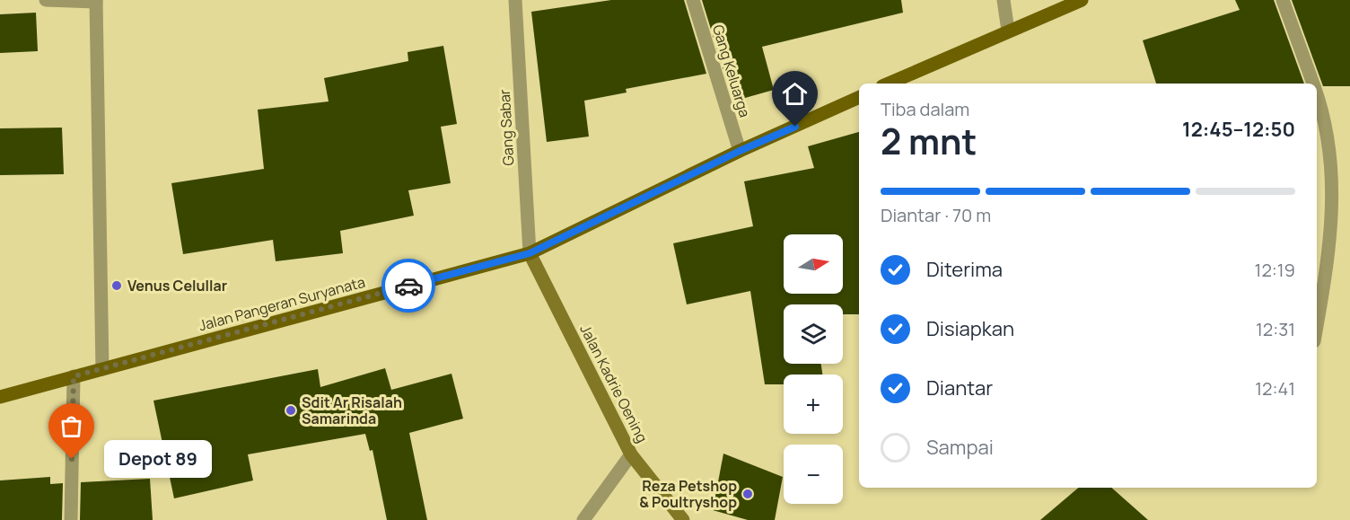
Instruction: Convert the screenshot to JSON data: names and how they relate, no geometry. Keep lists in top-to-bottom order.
{
  "streets": {
    "main road": ["Jalan Pangeran Suryanata", "Jalan Kadrie Oening"],
    "street": ["Gang Keluarga", "Gang Sabar"]
  },
  "crossings": [
    ["Gang Keluarga", "Jalan Pangeran Suryanata"],
    ["Gang Sabar", "Jalan Pangeran Suryanata"],
    ["Gang Sabar", "Jalan Kadrie Oening"],
    ["Jalan Pangeran Suryanata", "Jalan Kadrie Oening"]
  ],
  "places": [
    "Venus Celullar",
    "Sdit Ar Risalah Samarinda",
    "Depot 89",
    "Reza Petshop & Poultryshop"
  ],
  "north": "right",
  "page": {
    "heading": ["2 mnt", "Tiba dalam", "12:45–12:50"],
    "bar": "Diantar · 70 m",
    "map_buttons": ["+", "−"],
    "list": [
      ["Diterima", "12:19"],
      ["Disiapkan", "12:31"],
      ["Diantar", "12:41"],
      "Sampai"
    ],
    "bubble": "Depot 89"
  }
}
